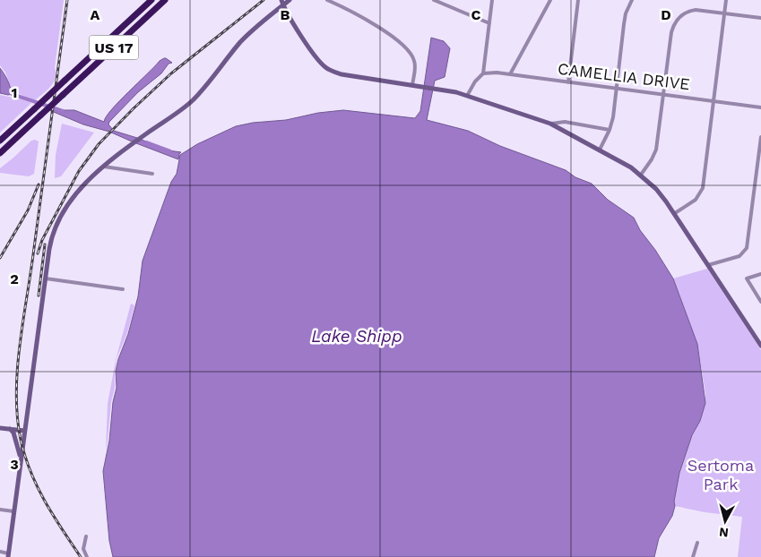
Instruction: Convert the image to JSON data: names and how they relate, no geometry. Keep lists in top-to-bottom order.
{
  "streets": {
    "highway": ["US 17"],
    "street": ["CAMELLIA DRIVE"]
  },
  "water": ["Lake Shipp"],
  "parks": ["Sertoma Park"],
  "north": "bottom",
  "grid": {
    "columns": [
      "A",
      "B",
      "C",
      "D"
    ],
    "rows": ["1", "2", "3"]
  }
}
